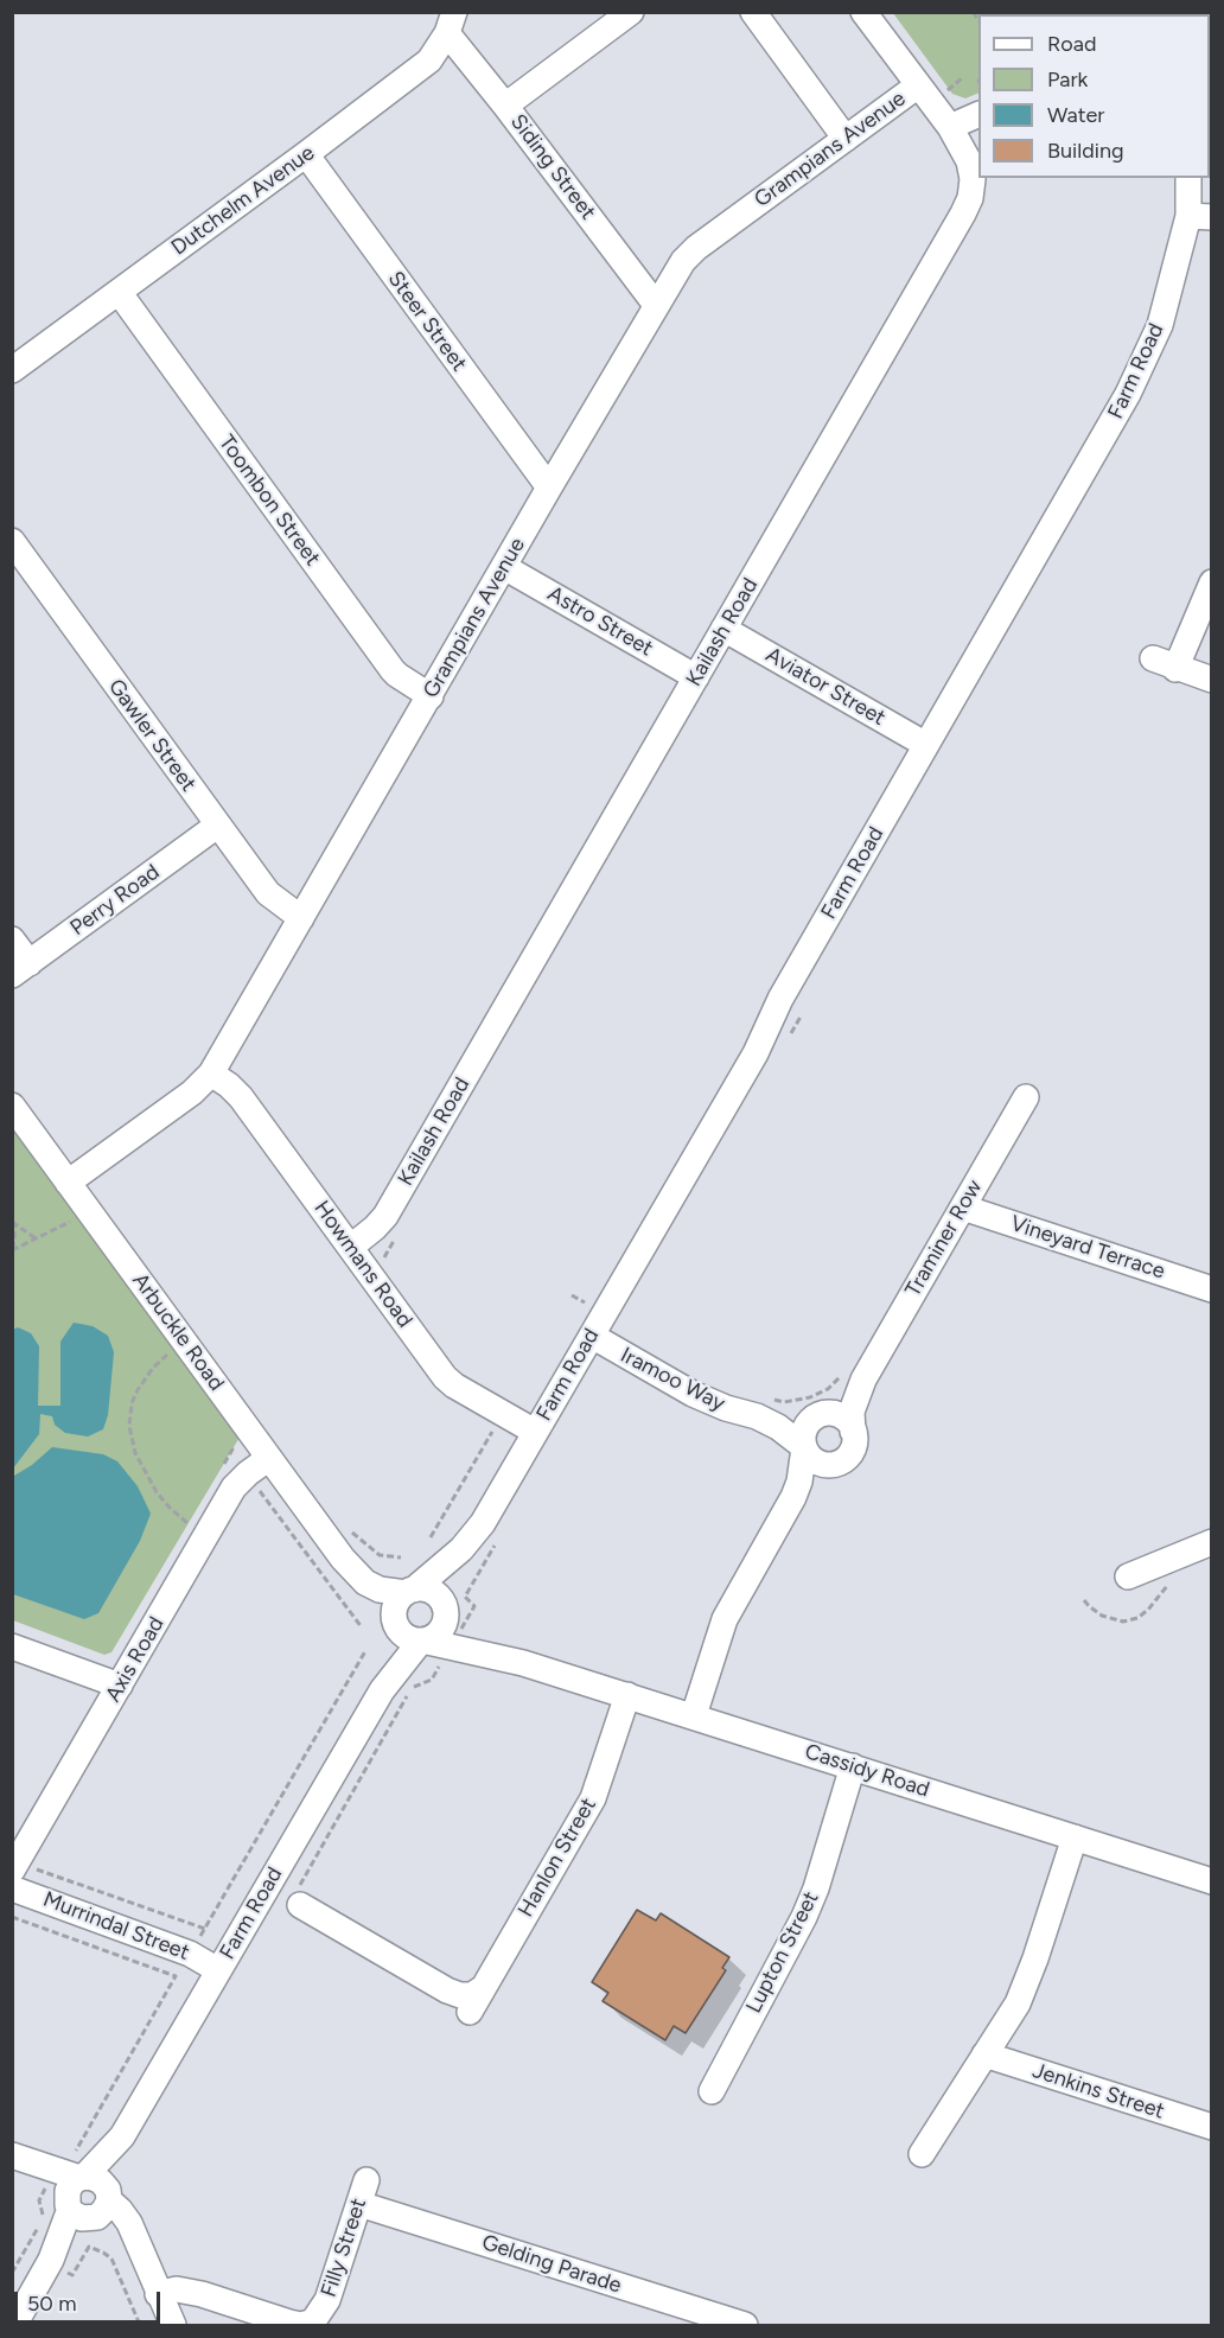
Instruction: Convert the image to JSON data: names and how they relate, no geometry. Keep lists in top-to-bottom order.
{
  "streets": {
    "street": [
      "Grampians Avenue",
      "Siding Street",
      "Dutchelm Avenue",
      "Steer Street",
      "Farm Road",
      "Toombon Street",
      "Astro Street",
      "Kailash Road",
      "Aviator Street",
      "Gawler Street",
      "Perry Road",
      "Traminer Row",
      "Vineyard Terrace",
      "Howmans Road",
      "Arbuckle Road",
      "Iramoo Way",
      "Axis Road",
      "Cassidy Road",
      "Hanlon Street",
      "Murrindal Street",
      "Lupton Street",
      "Jenkins Street",
      "Filly Street",
      "Gelding Parade"
    ]
  },
  "crossings": [
    ["Grampians Avenue", "Siding Street"],
    ["Grampians Avenue", "Steer Street"],
    ["Grampians Avenue", "Toombon Street"],
    ["Grampians Avenue", "Astro Street"],
    ["Grampians Avenue", "Kailash Road"],
    ["Grampians Avenue", "Gawler Street"],
    ["Grampians Avenue", "Howmans Road"],
    ["Grampians Avenue", "Arbuckle Road"],
    ["Siding Street", "Dutchelm Avenue"],
    ["Dutchelm Avenue", "Steer Street"],
    ["Dutchelm Avenue", "Toombon Street"],
    ["Farm Road", "Aviator Street"],
    ["Farm Road", "Howmans Road"],
    ["Farm Road", "Arbuckle Road"],
    ["Farm Road", "Iramoo Way"],
    ["Farm Road", "Cassidy Road"],
    ["Farm Road", "Murrindal Street"],
    ["Astro Street", "Kailash Road"],
    ["Kailash Road", "Aviator Street"],
    ["Kailash Road", "Howmans Road"],
    ["Gawler Street", "Perry Road"],
    ["Traminer Row", "Vineyard Terrace"],
    ["Traminer Row", "Iramoo Way"],
    ["Arbuckle Road", "Axis Road"],
    ["Arbuckle Road", "Cassidy Road"],
    ["Cassidy Road", "Hanlon Street"],
    ["Cassidy Road", "Lupton Street"],
    ["Filly Street", "Gelding Parade"]
  ],
  "legend": [
    "Road",
    "Park",
    "Water",
    "Building"
  ],
  "scale_bar": "50 m"
}
